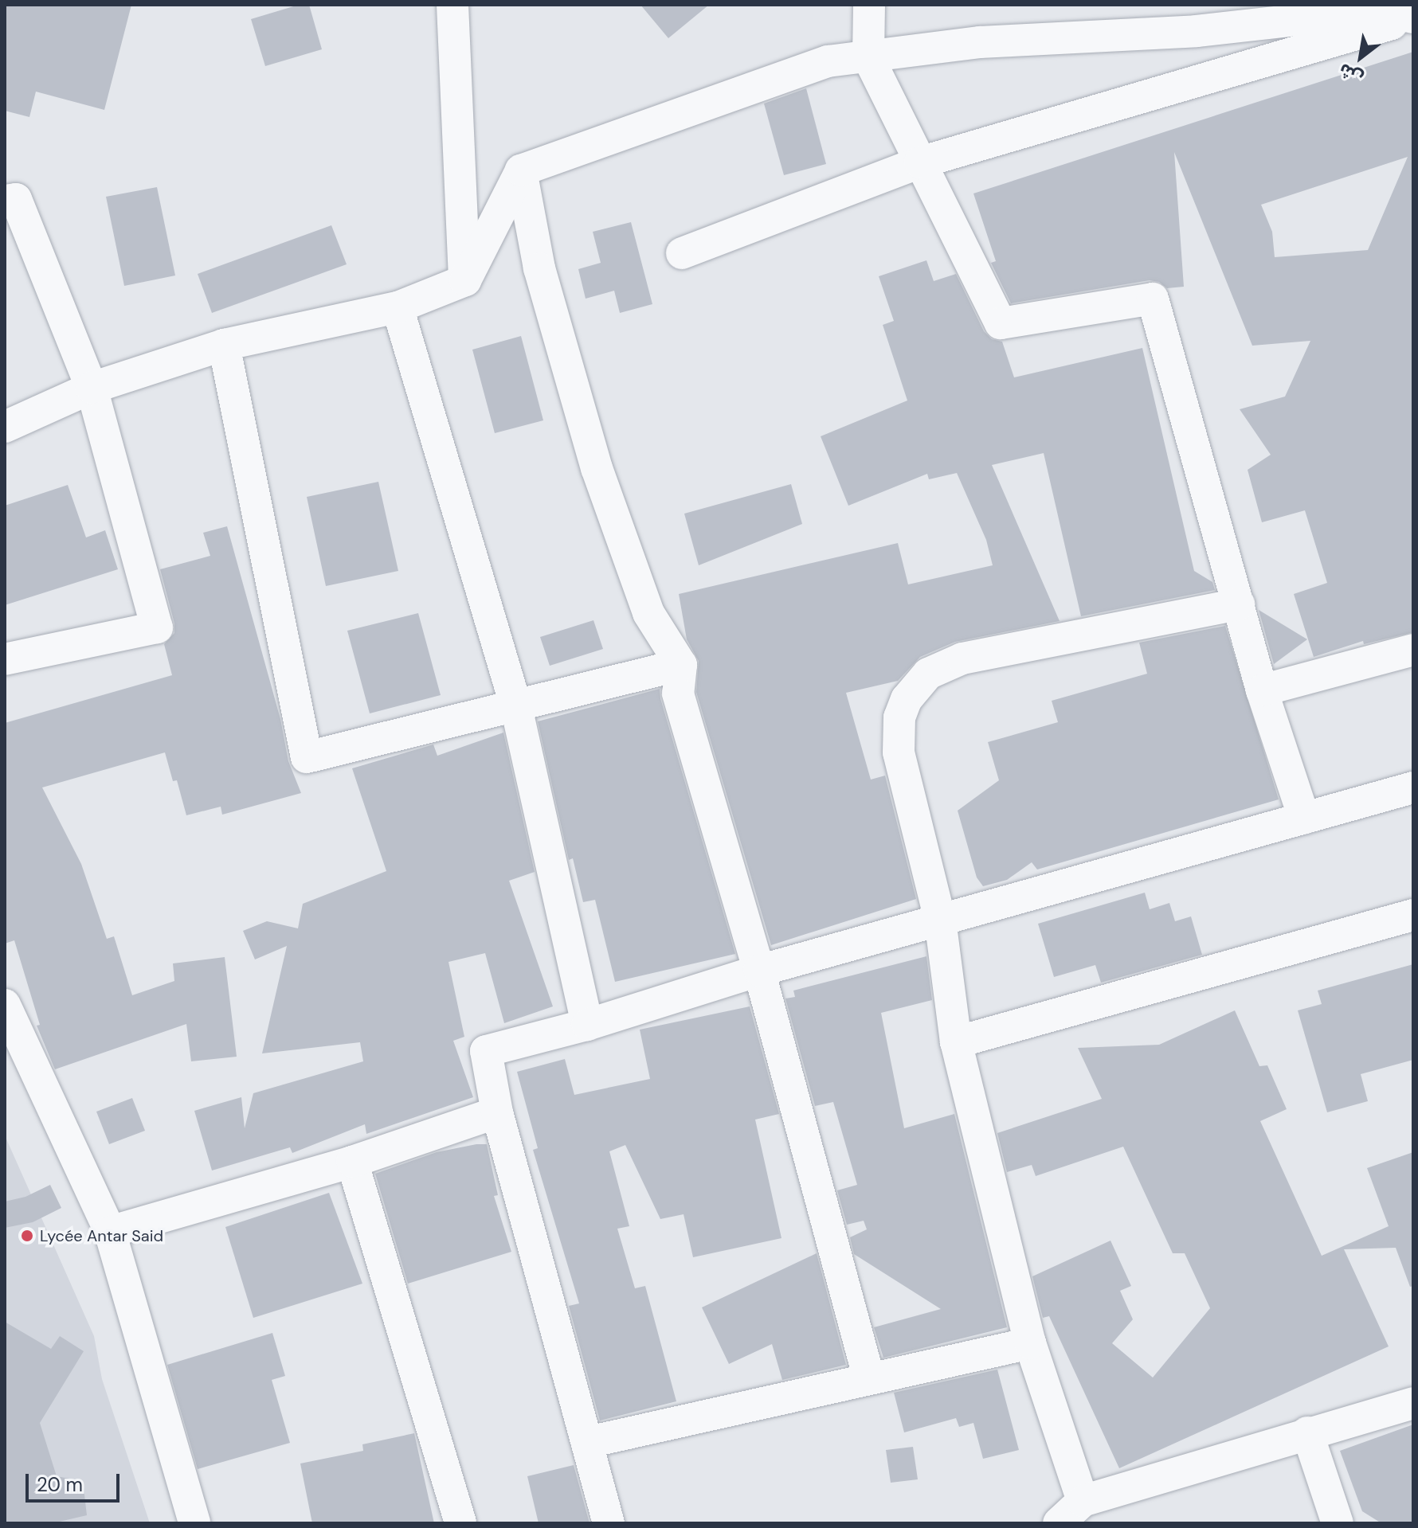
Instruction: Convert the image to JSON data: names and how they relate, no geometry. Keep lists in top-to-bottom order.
{
  "places": ["Lycée Antar Said"],
  "scale_bar": "20 m",
  "north": "bottom left"
}
